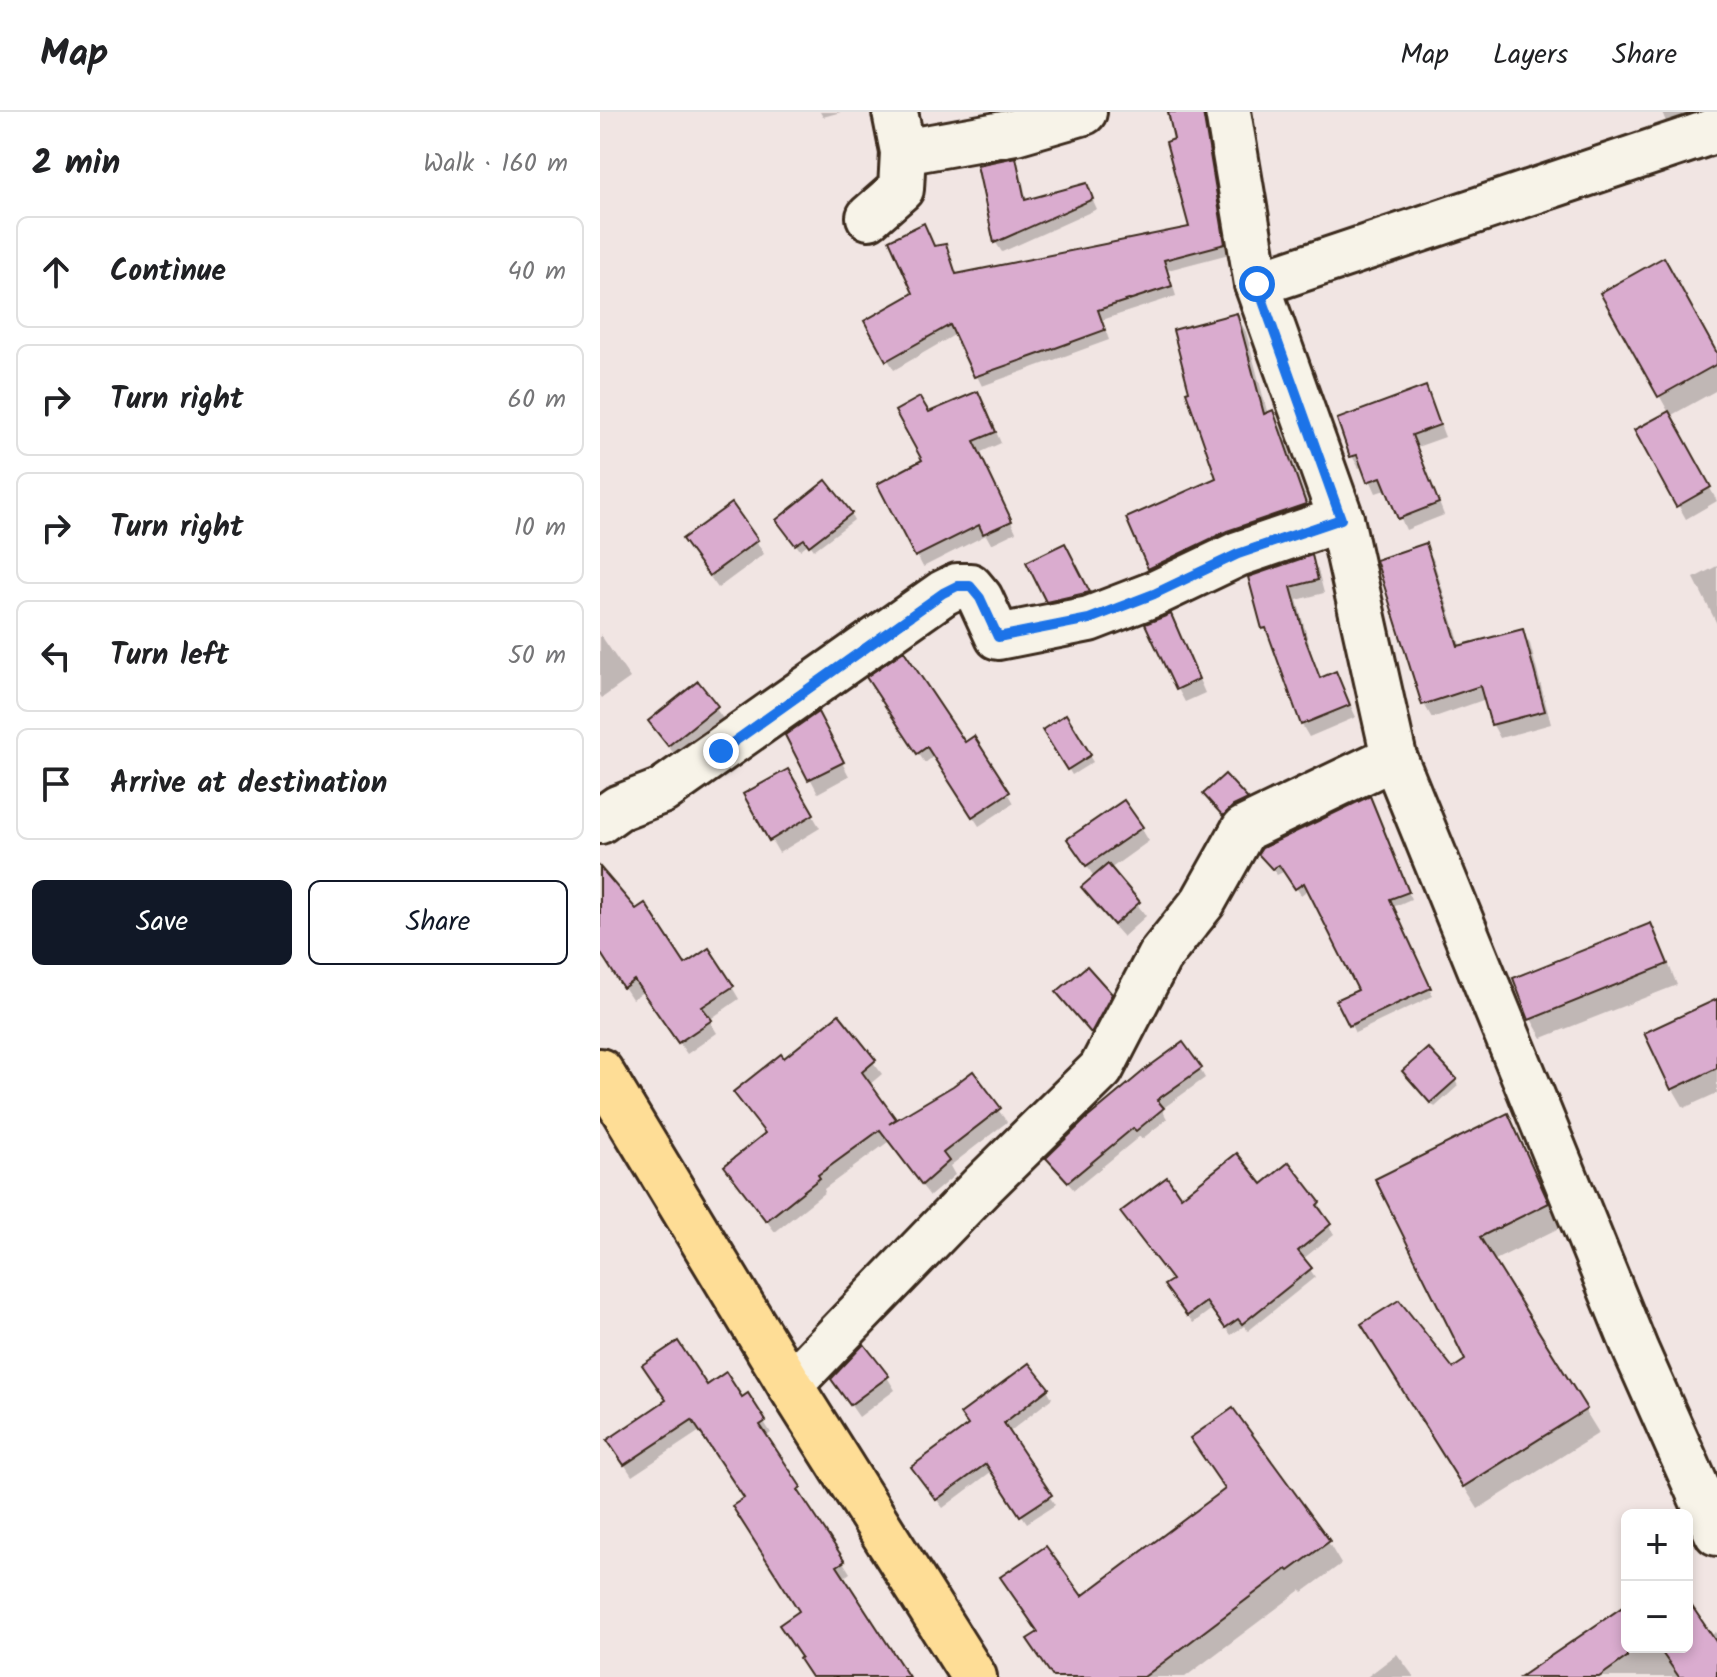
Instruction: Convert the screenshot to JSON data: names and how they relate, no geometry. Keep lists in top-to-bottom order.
{
  "page": {
    "header": "Map",
    "nav": ["Map", "Layers", "Share"],
    "heading": ["2 min", "Walk · 160 m"],
    "list": [
      ["Continue", "40 m"],
      ["Turn right", "60 m"],
      ["Turn right", "10 m"],
      ["Turn left", "50 m"],
      "Arrive at destination"
    ],
    "buttons": ["Save", "Share"],
    "map_buttons": ["+", "−"]
  }
}
